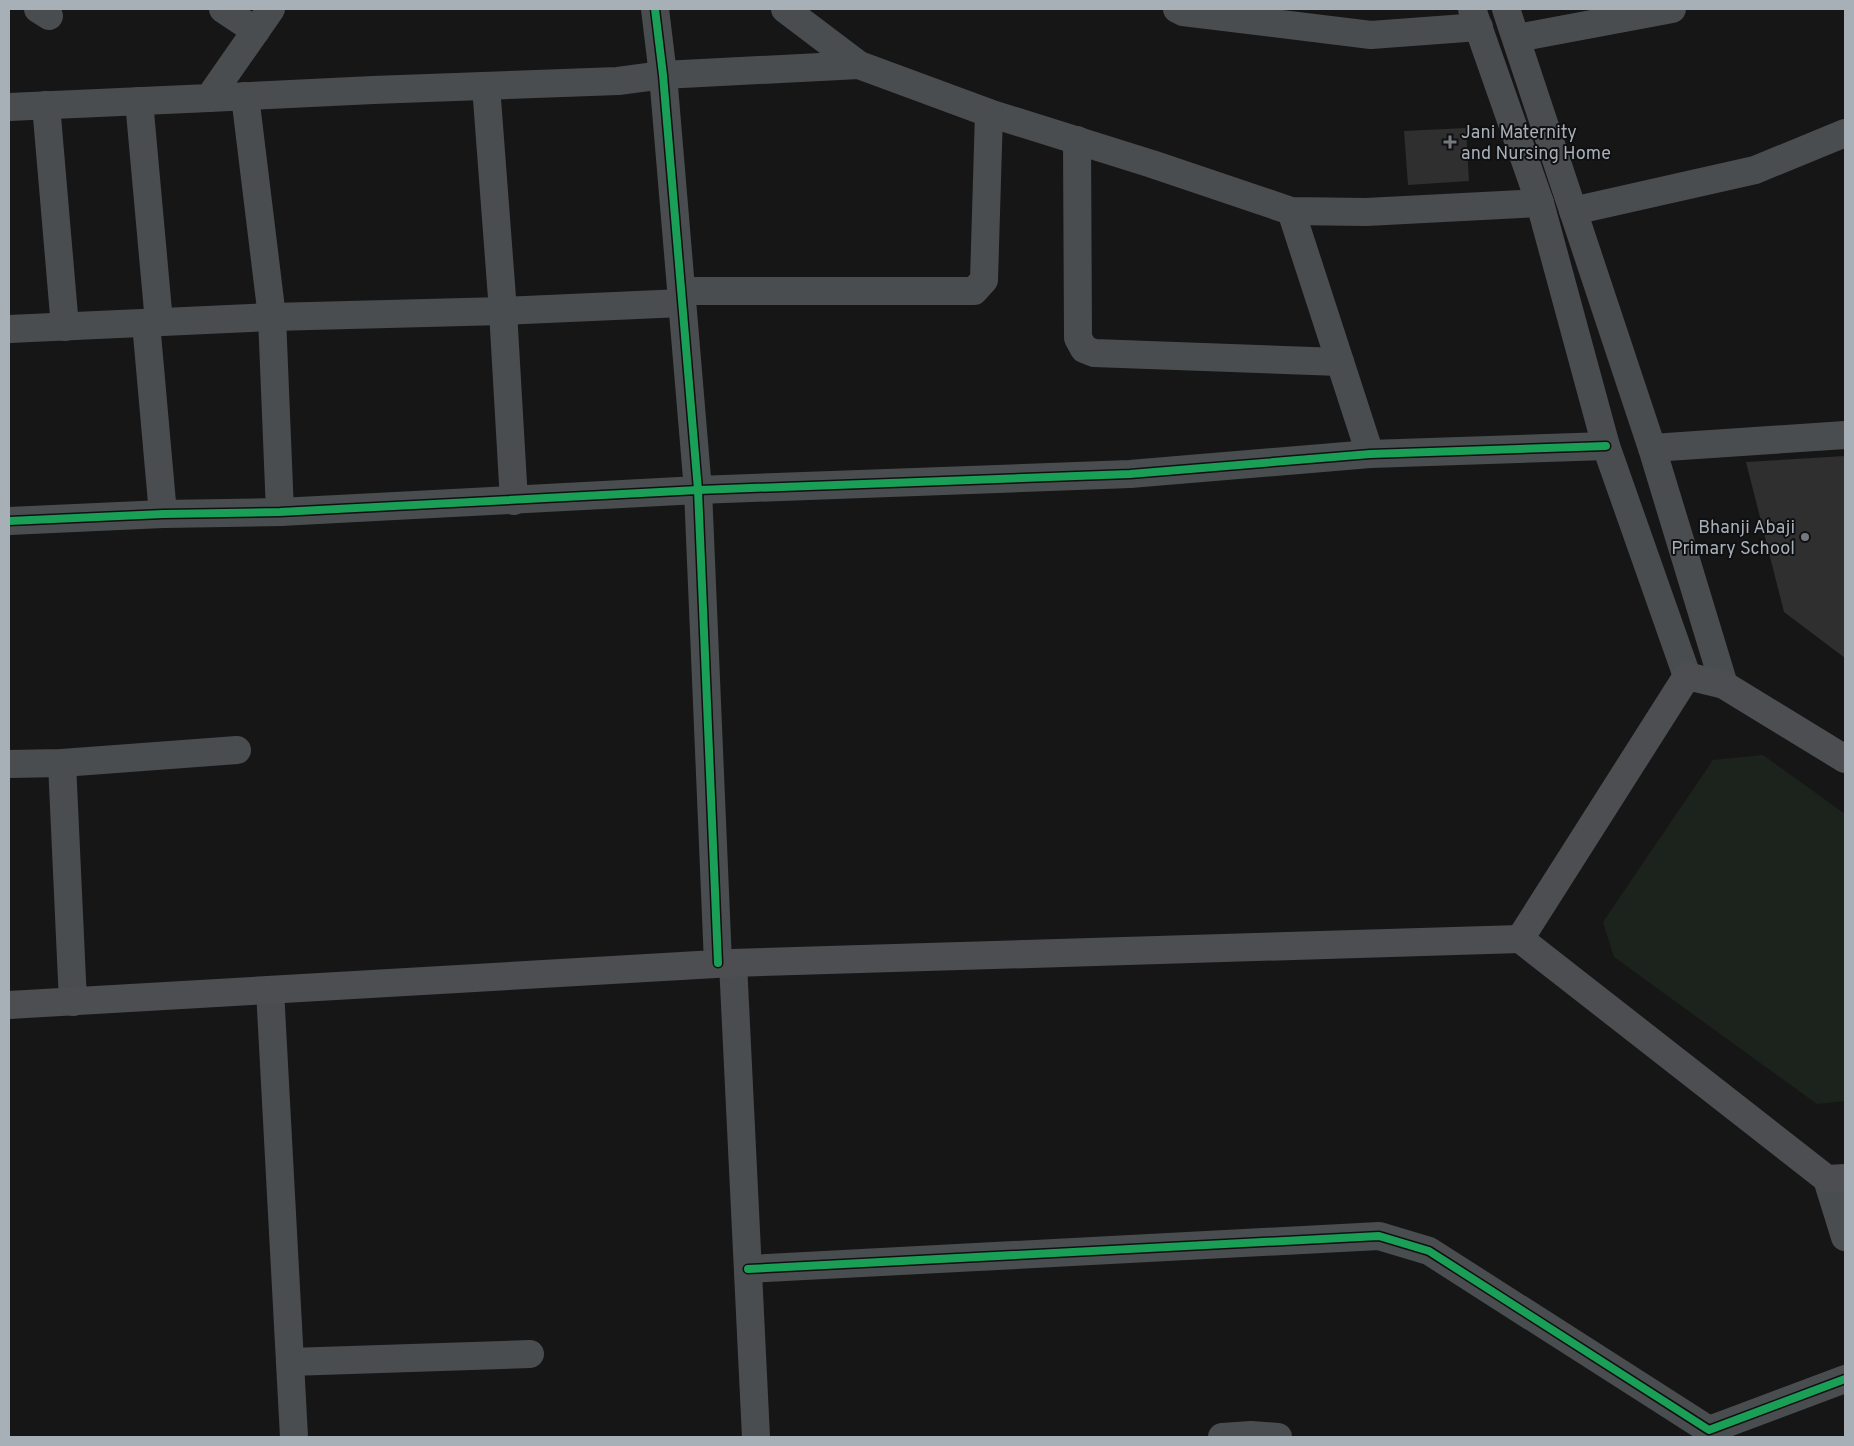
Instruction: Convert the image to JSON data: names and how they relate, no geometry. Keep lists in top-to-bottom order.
{
  "places": {
    "health": ["Jani Maternity and Nursing Home"],
    "other": ["Bhanji Abaji Primary School"]
  }
}
